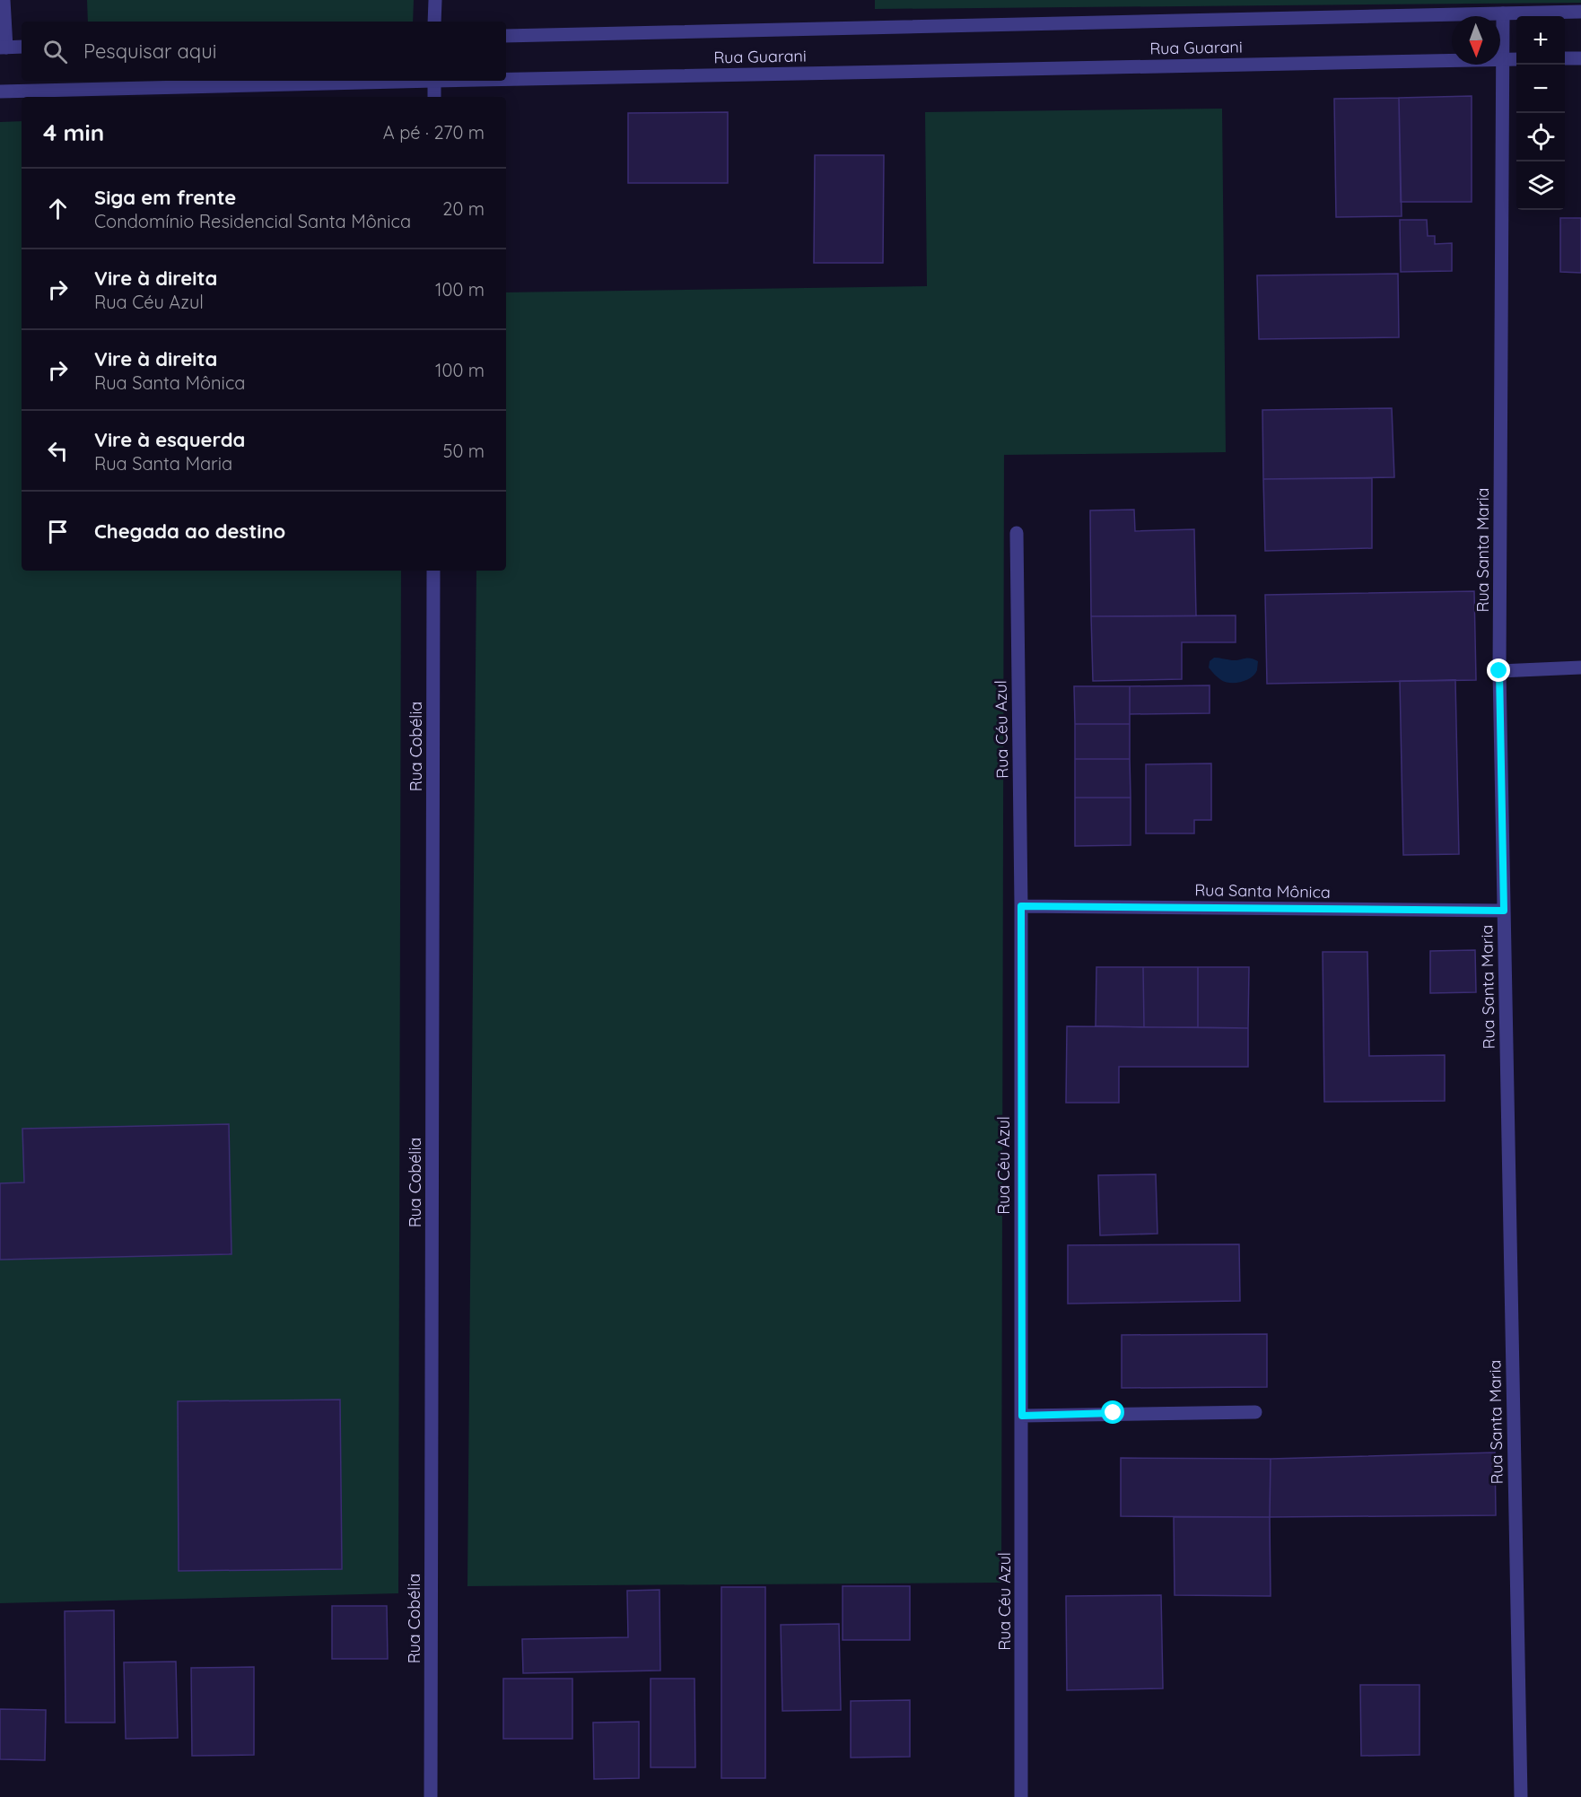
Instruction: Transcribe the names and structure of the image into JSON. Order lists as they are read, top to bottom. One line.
{"streets":{"street":["Rua Guarani","Rua Santa Maria","Rua Céu Azul","Rua Cobélia","Rua Santa Mônica"]},"crossings":[["Rua Guarani","Rua Santa Maria"],["Rua Santa Maria","Rua Santa Mônica"],["Rua Céu Azul","Rua Santa Mônica"]],"north":"bottom","page":{"map_buttons":["+","−"],"search":"Pesquisar aqui","heading":["4 min","A pé · 270 m"],"list":[["Siga em frente","Condomínio Residencial Santa Mônica","20 m"],["Vire à direita","Rua Céu Azul","100 m"],["Vire à direita","Rua Santa Mônica","100 m"],["Vire à esquerda","Rua Santa Maria","50 m"],"Chegada ao destino"]}}
